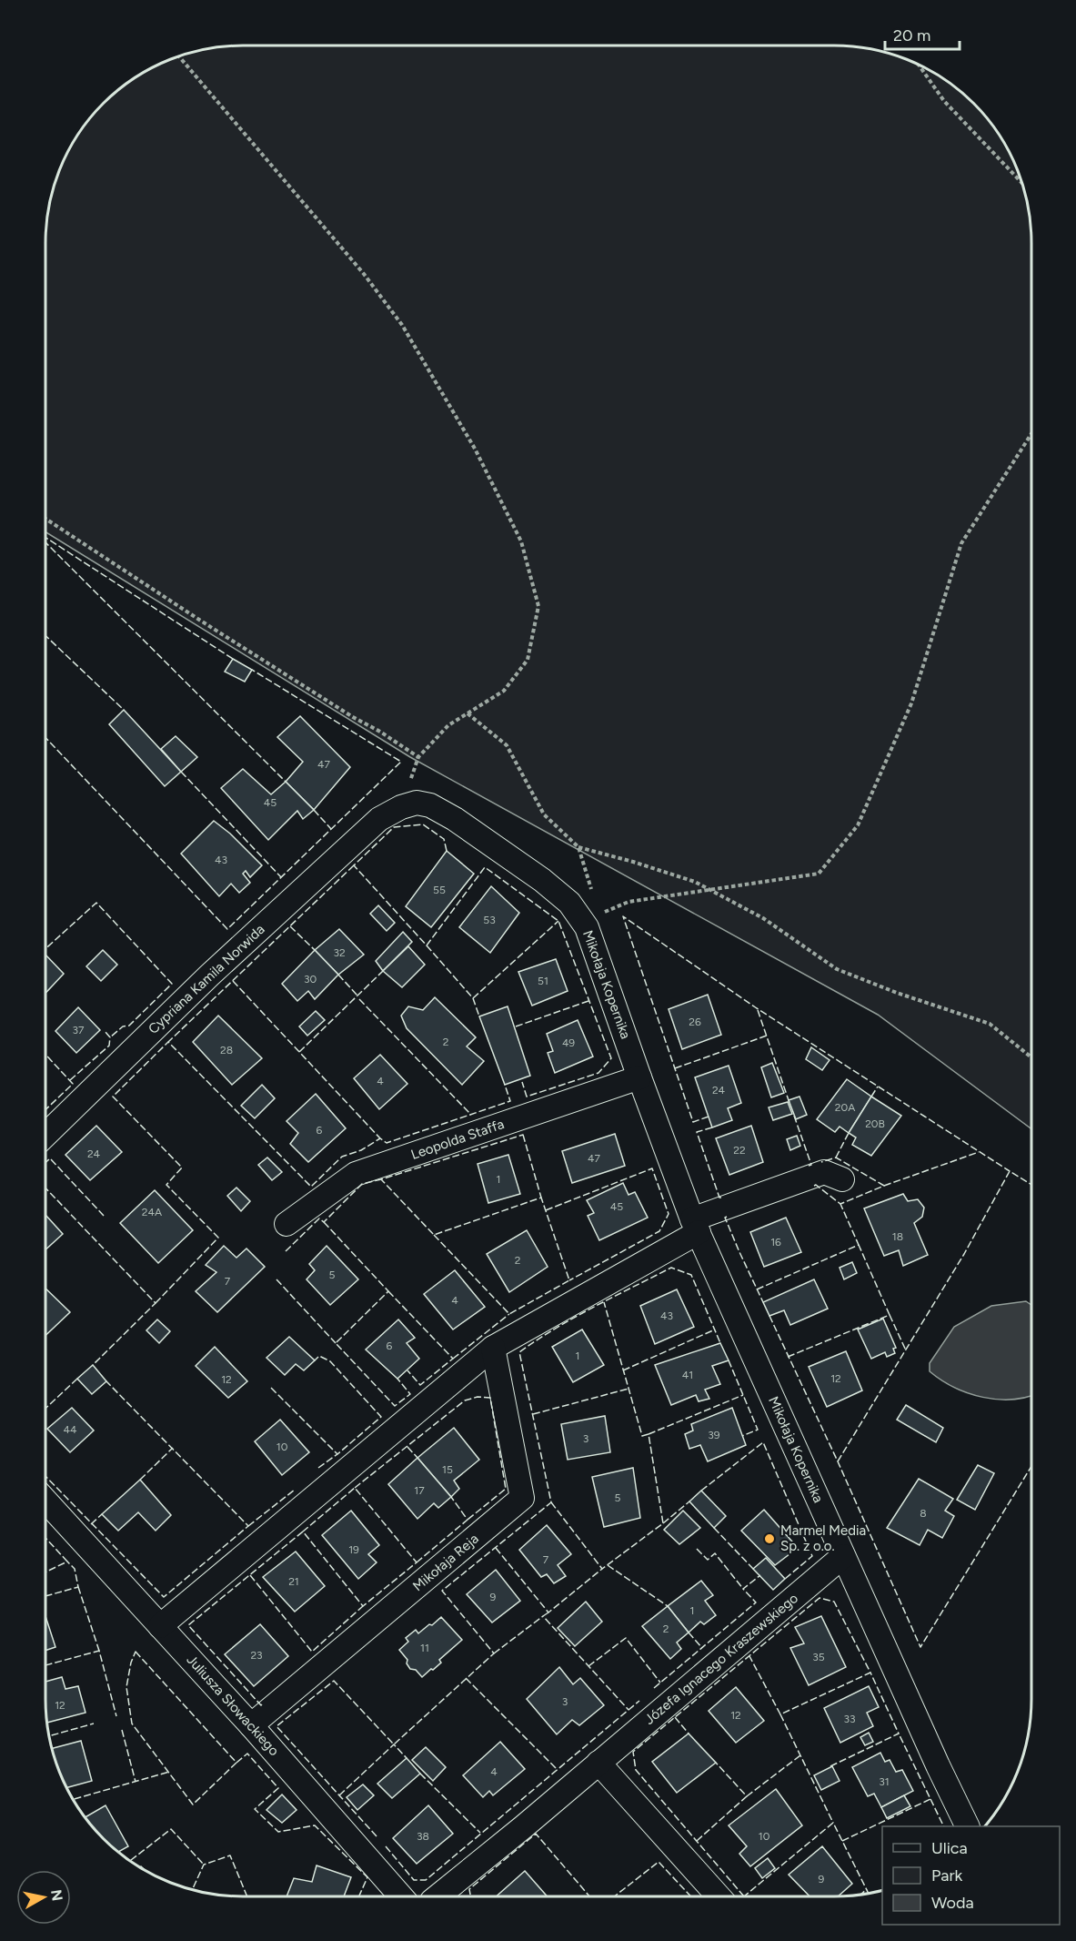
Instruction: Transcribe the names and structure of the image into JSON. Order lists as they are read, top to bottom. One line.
{"streets":{"street":["Cypriana Kamila Norwida","Mikołaja Kopernika","Leopolda Staffa","Mikołaja Reja","Józefa Ignacego Kraszewskiego","Juliusza Słowackiego"]},"crossings":[["Cypriana Kamila Norwida","Mikołaja Kopernika"],["Mikołaja Kopernika","Leopolda Staffa"],["Mikołaja Kopernika","Józefa Ignacego Kraszewskiego"],["Mikołaja Reja","Juliusza Słowackiego"]],"places":["Marmel Media Sp. z o.o."],"house_numbers":["47","45","43","55","53","32","30","51","26","37","2","49","28","4","24","20A","20B","6","22","24","47","1","45","24A","18","16","2","5","7","4","43","6","1","41","12","12","44","39","3","10","15","17","5","8","19","7","21","9","1","2","11","23","35","3","12","12","33","4","31","38","10","9"],"legend":["Ulica","Park","Woda"],"scale_bar":"20 m","north":"right"}
